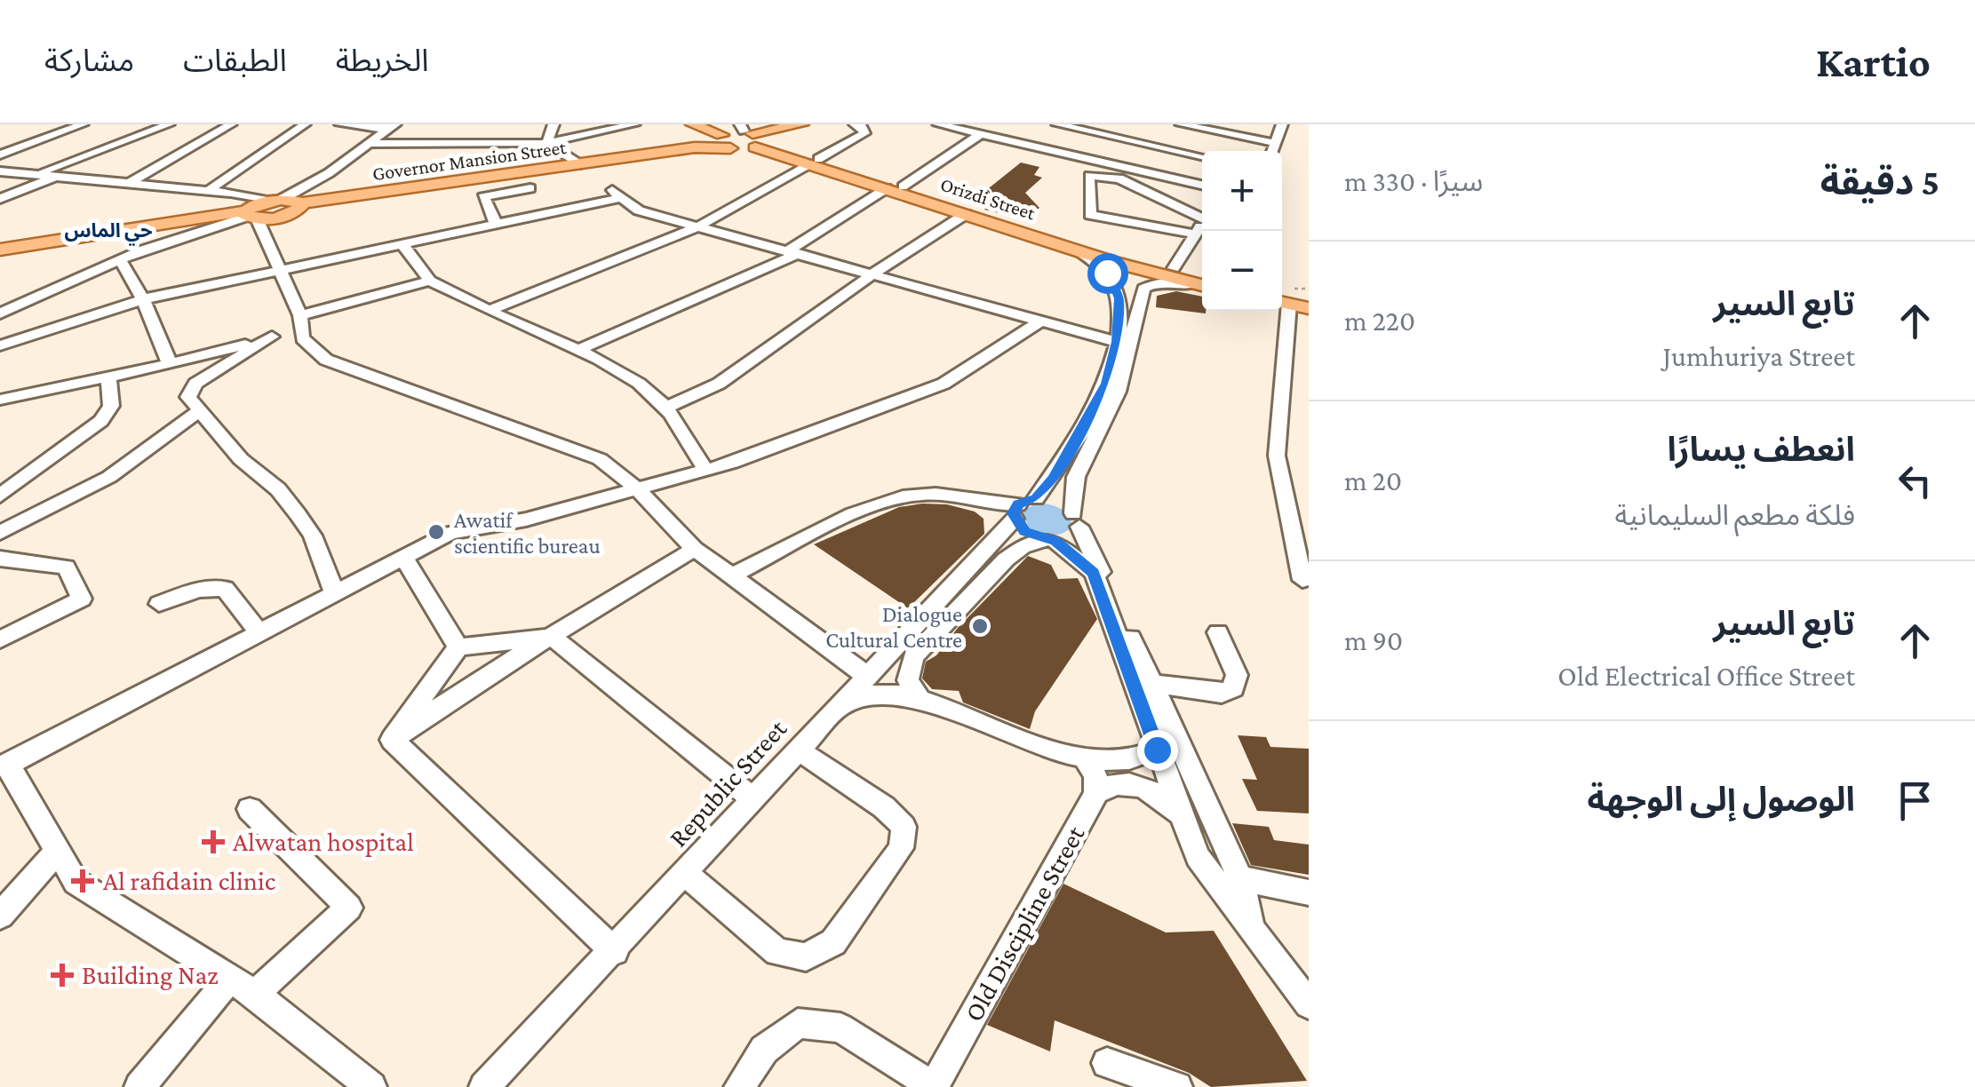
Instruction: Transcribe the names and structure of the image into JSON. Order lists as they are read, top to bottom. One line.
{"streets":{"main road":["Governor Mansion Street","Orizdi Street"],"street":["Republic Street","Old Discipline Street"]},"crossings":[["Governor Mansion Street","Orizdi Street"]],"districts":["حي الماس"],"places":{"other":["Awatif scientific bureau","Dialogue Cultural Centre"],"health":["Alwatan hospital","Al rafidain clinic","Building Naz"]},"page":{"header":"Kartio","nav":["الخريطة","الطبقات","مشاركة"],"heading":["5 دقيقة","سيرًا · 330 m"],"map_buttons":["+","−"],"list":[["تابع السير","Jumhuriya Street","220 m"],["انعطف يسارًا","فلكة مطعم السليمانية","20 m"],["تابع السير","Old Electrical Office Street","90 m"],"الوصول إلى الوجهة"]}}
